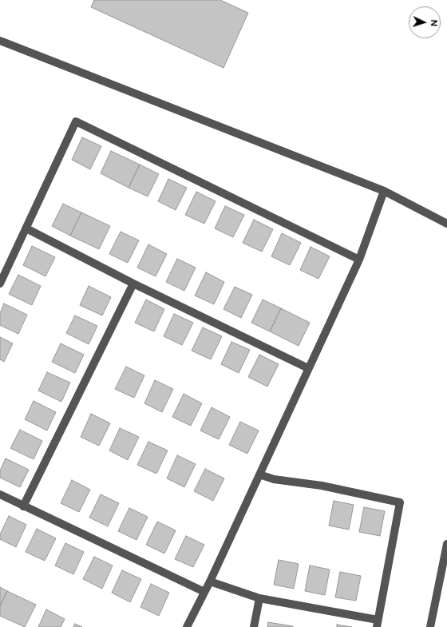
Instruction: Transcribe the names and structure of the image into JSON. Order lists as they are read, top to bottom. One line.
{"north":"right"}
